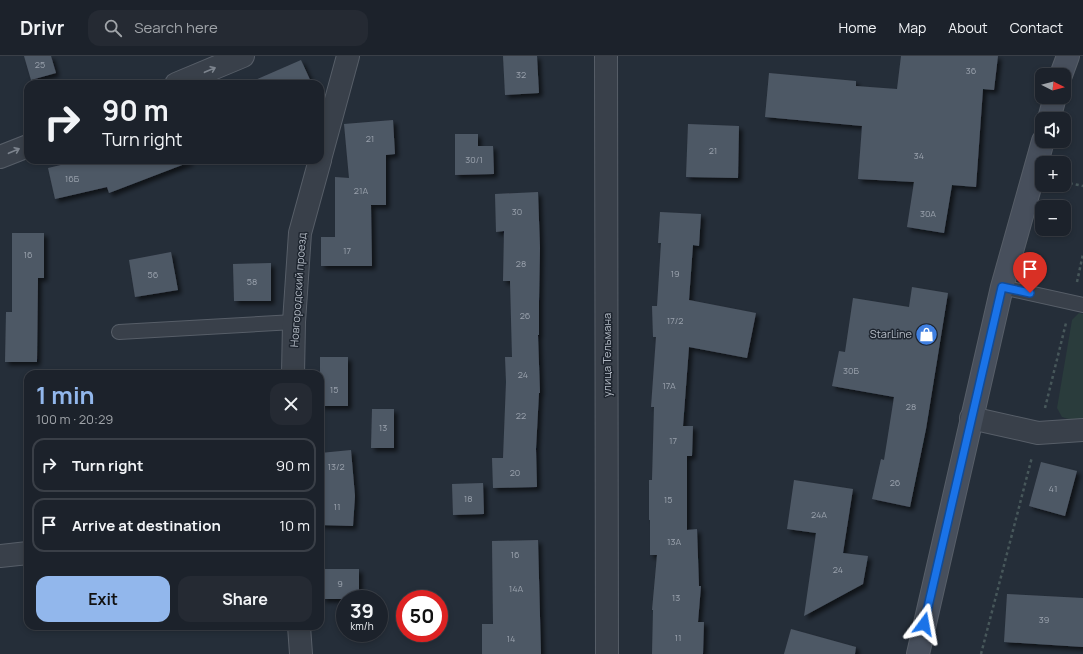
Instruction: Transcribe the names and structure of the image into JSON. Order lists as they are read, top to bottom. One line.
{"streets":{"street":["Новгородский проезд","улица Тельмана"]},"places":{"shop":["StarLine"]},"house_numbers":["25","36","32","21","21","34","30/1","16Б","21А","30","30А","17","16","28","19","56","58","26","17/2","30Б","24","17А","15","28","22","13","17","13/2","20","26","41","18","15","11","24А","13А","16","24","9","14А","13","39","11","14"],"north":"right","page":{"header":"Drivr","search":"Search here","nav":["Home","Map","About","Contact"],"map_buttons":["+","−"],"turn":["90 m","Turn right"],"heading":["1 min","100 m · 20:29"],"list":[{"name":"Turn right","value":"90 m"},{"name":"Arrive at destination","value":"10 m"}],"buttons":["Exit","Share"],"speed":"39 km/h","limit":"50"}}
